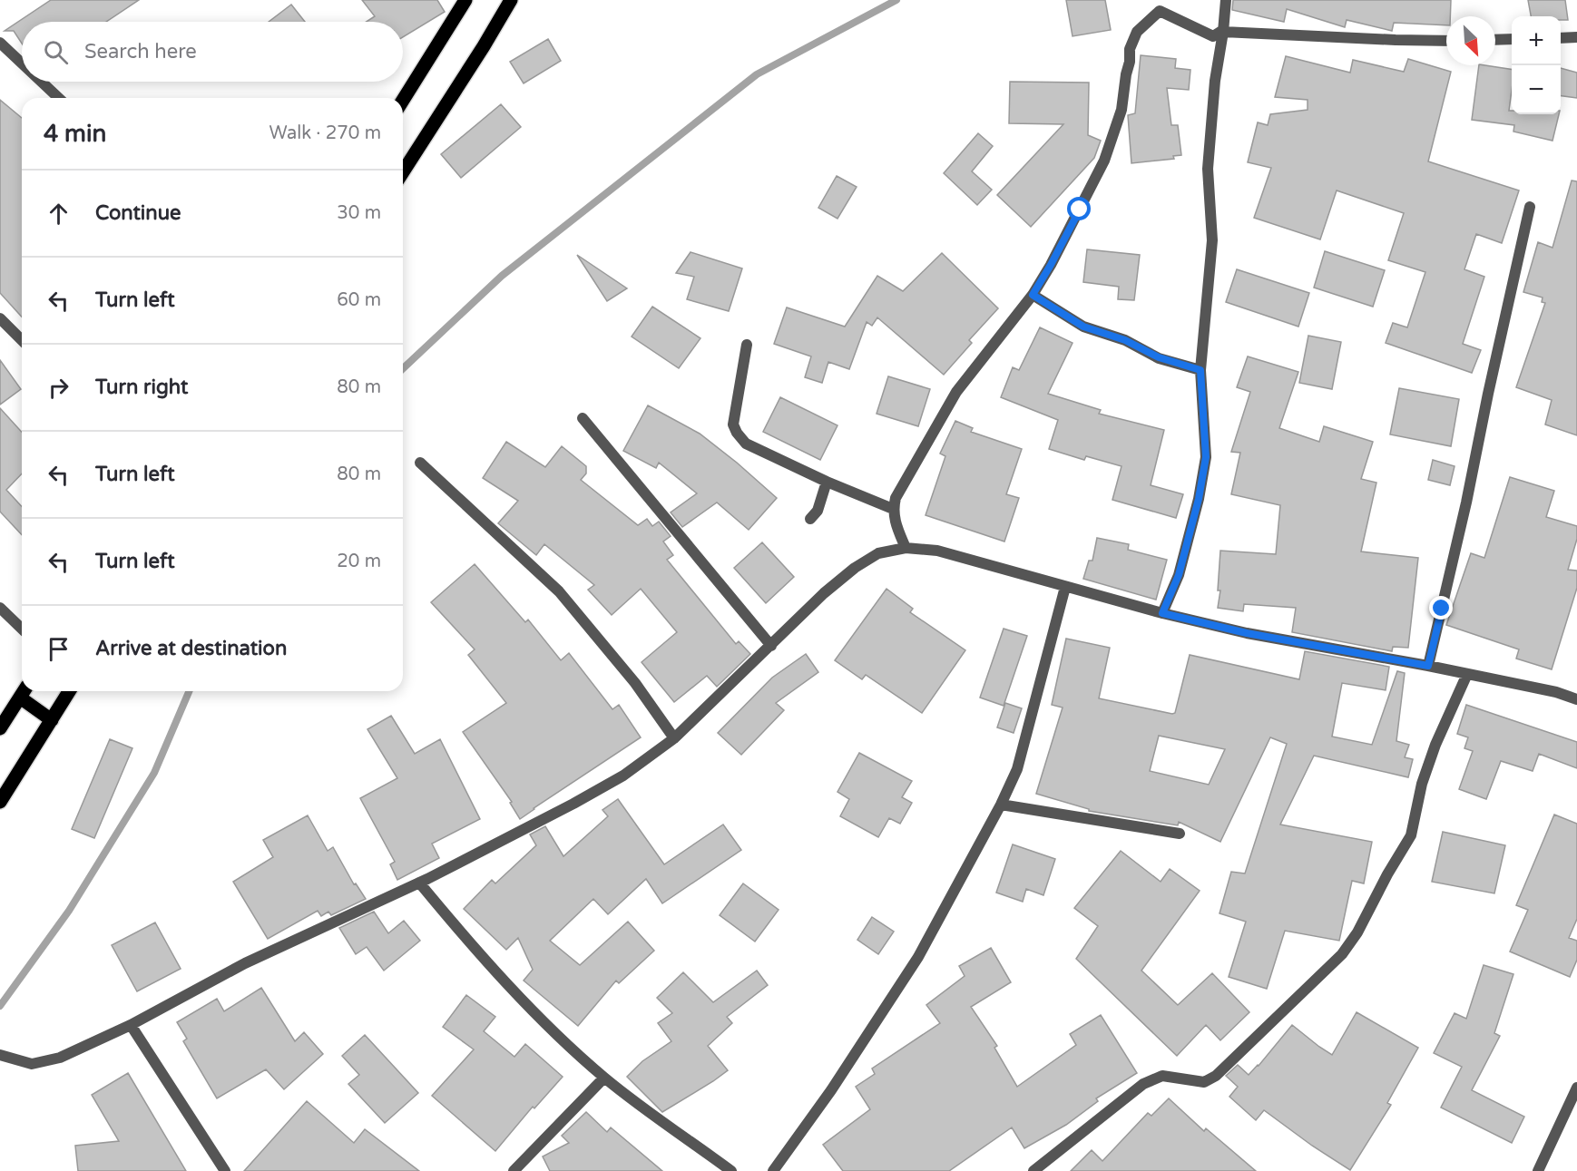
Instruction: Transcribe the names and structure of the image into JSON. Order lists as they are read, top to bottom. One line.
{"north":"bottom right","page":{"map_buttons":["+","−"],"search":"Search here","heading":["4 min","Walk · 270 m"],"list":[["Continue","30 m"],["Turn left","60 m"],["Turn right","80 m"],["Turn left","80 m"],["Turn left","20 m"],"Arrive at destination"]}}
